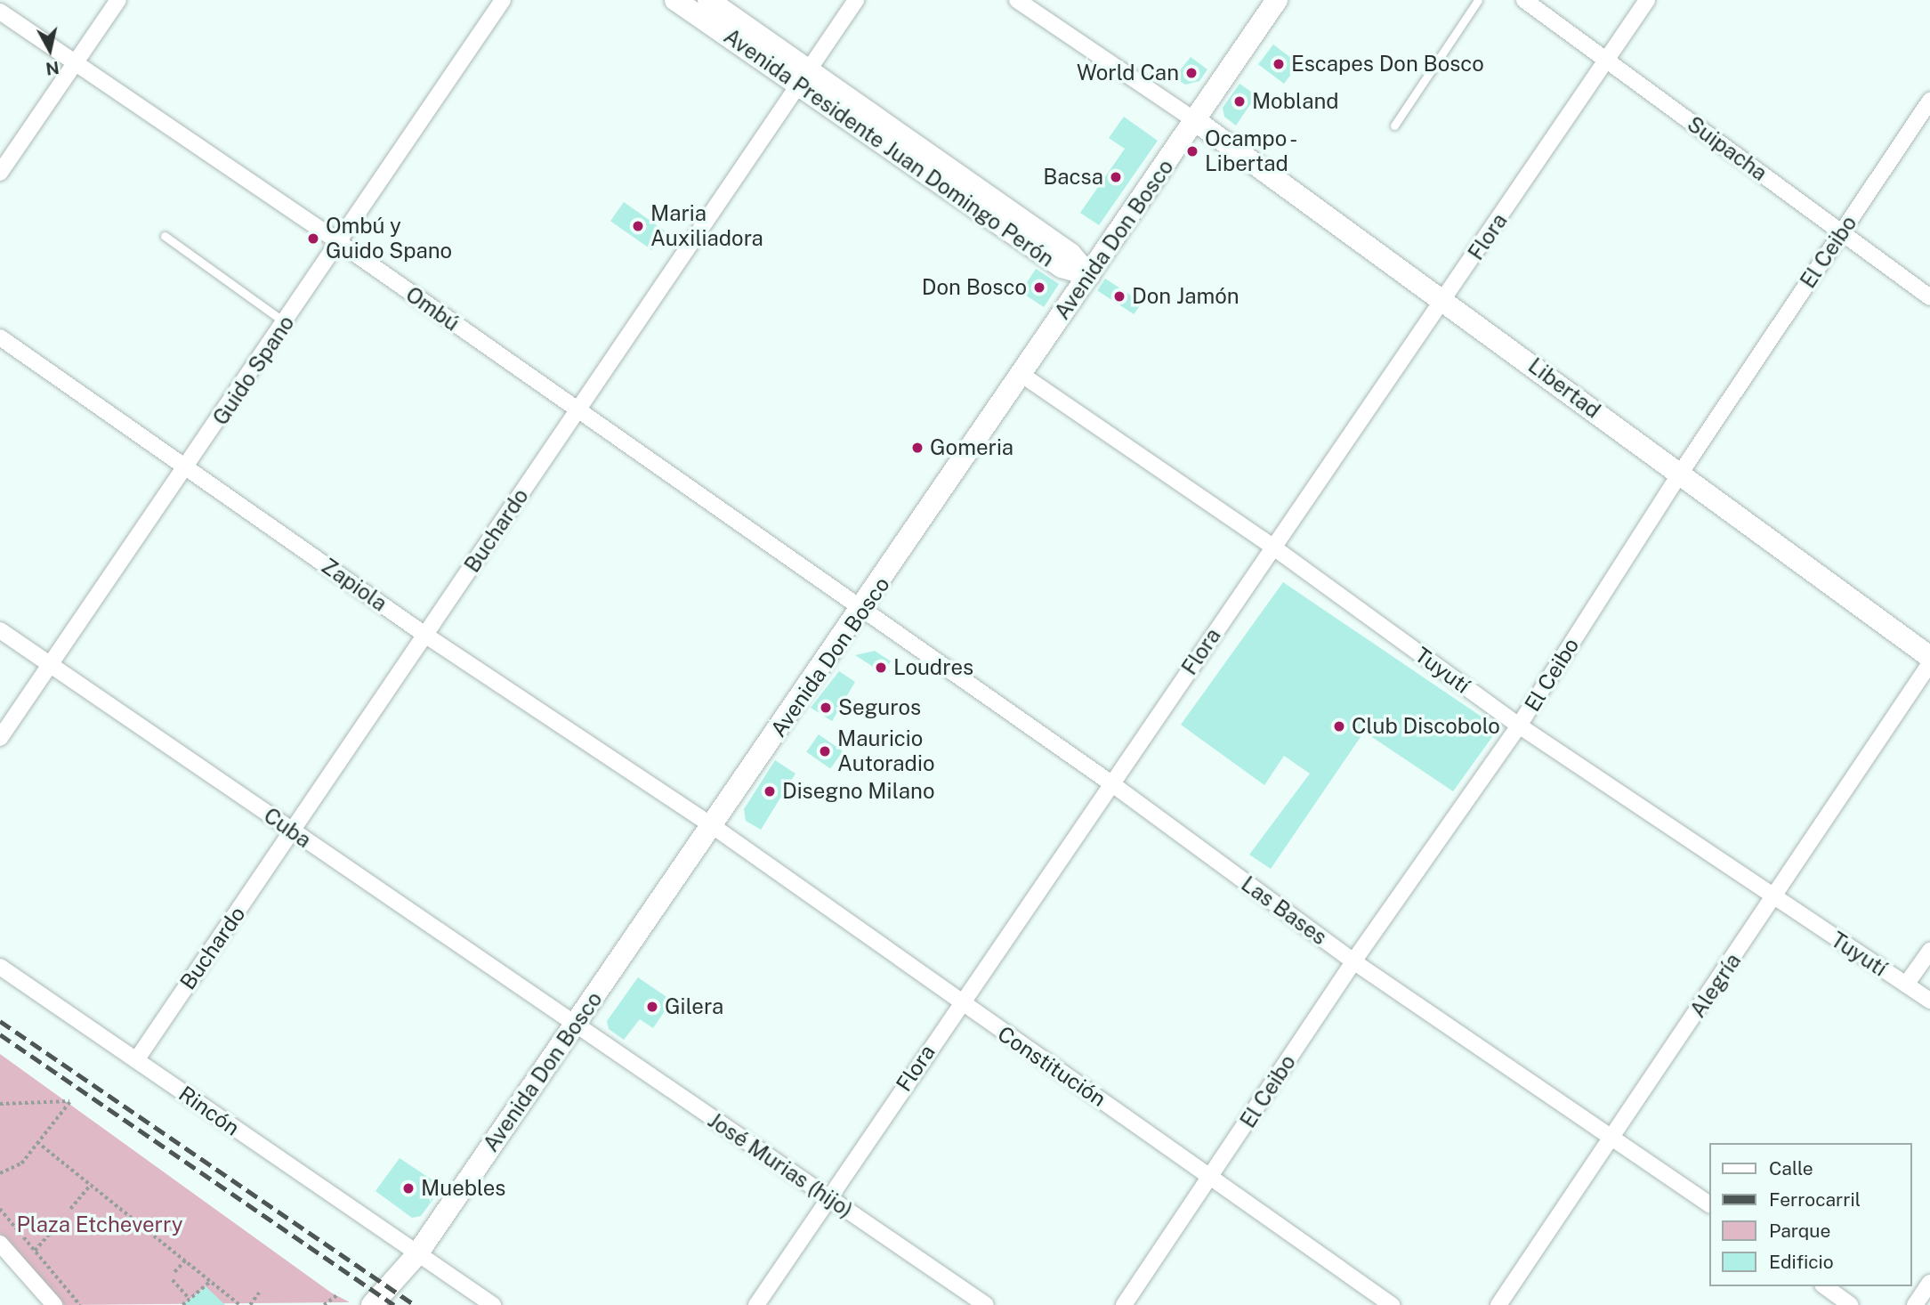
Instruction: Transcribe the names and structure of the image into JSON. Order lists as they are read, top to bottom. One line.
{"streets":{"main road":["Avenida Presidente Juan Domingo Perón","Avenida Don Bosco","Libertad"],"street":["Suipacha","Flora","El Ceibo","Ombú","Guido Spano","Buchardo","Zapiola","Tuyutí","Cuba","Las Bases","Alegría","Constitución","Rincón","José Murias (hijo)"]},"crossings":[["Avenida Presidente Juan Domingo Perón","Avenida Don Bosco"],["Avenida Presidente Juan Domingo Perón","Buchardo"],["Suipacha","Flora"],["Suipacha","El Ceibo"],["Flora","Libertad"],["Flora","Tuyutí"],["Flora","Las Bases"],["Flora","Constitución"],["Flora","José Murias (hijo)"],["Avenida Don Bosco","Ombú"],["Avenida Don Bosco","Libertad"],["Avenida Don Bosco","Zapiola"],["Avenida Don Bosco","Tuyutí"],["Avenida Don Bosco","Cuba"],["Avenida Don Bosco","Las Bases"],["Avenida Don Bosco","Constitución"],["Avenida Don Bosco","Rincón"],["Avenida Don Bosco","José Murias (hijo)"],["El Ceibo","Libertad"],["El Ceibo","Tuyutí"],["El Ceibo","Las Bases"],["El Ceibo","Constitución"],["Ombú","Guido Spano"],["Ombú","Buchardo"],["Ombú","Las Bases"],["Guido Spano","Zapiola"],["Guido Spano","Cuba"],["Buchardo","Zapiola"],["Buchardo","Cuba"],["Buchardo","Rincón"],["Zapiola","Constitución"],["Tuyutí","Alegría"],["Cuba","José Murias (hijo)"],["Las Bases","Alegría"]],"parks":["Plaza Etcheverry"],"places":["Escapes Don Bosco","World Can","Mobland","Ocampo - Libertad","Bacsa","Maria Auxiliadora","Ombú y Guido Spano","Don Bosco","Don Jamón","Gomeria","Loudres","Seguros","Club Discobolo","Mauricio Autoradio","Disegno Milano","Gilera","Muebles"],"legend":["Calle","Ferrocarril","Parque","Edificio"],"north":"bottom"}
